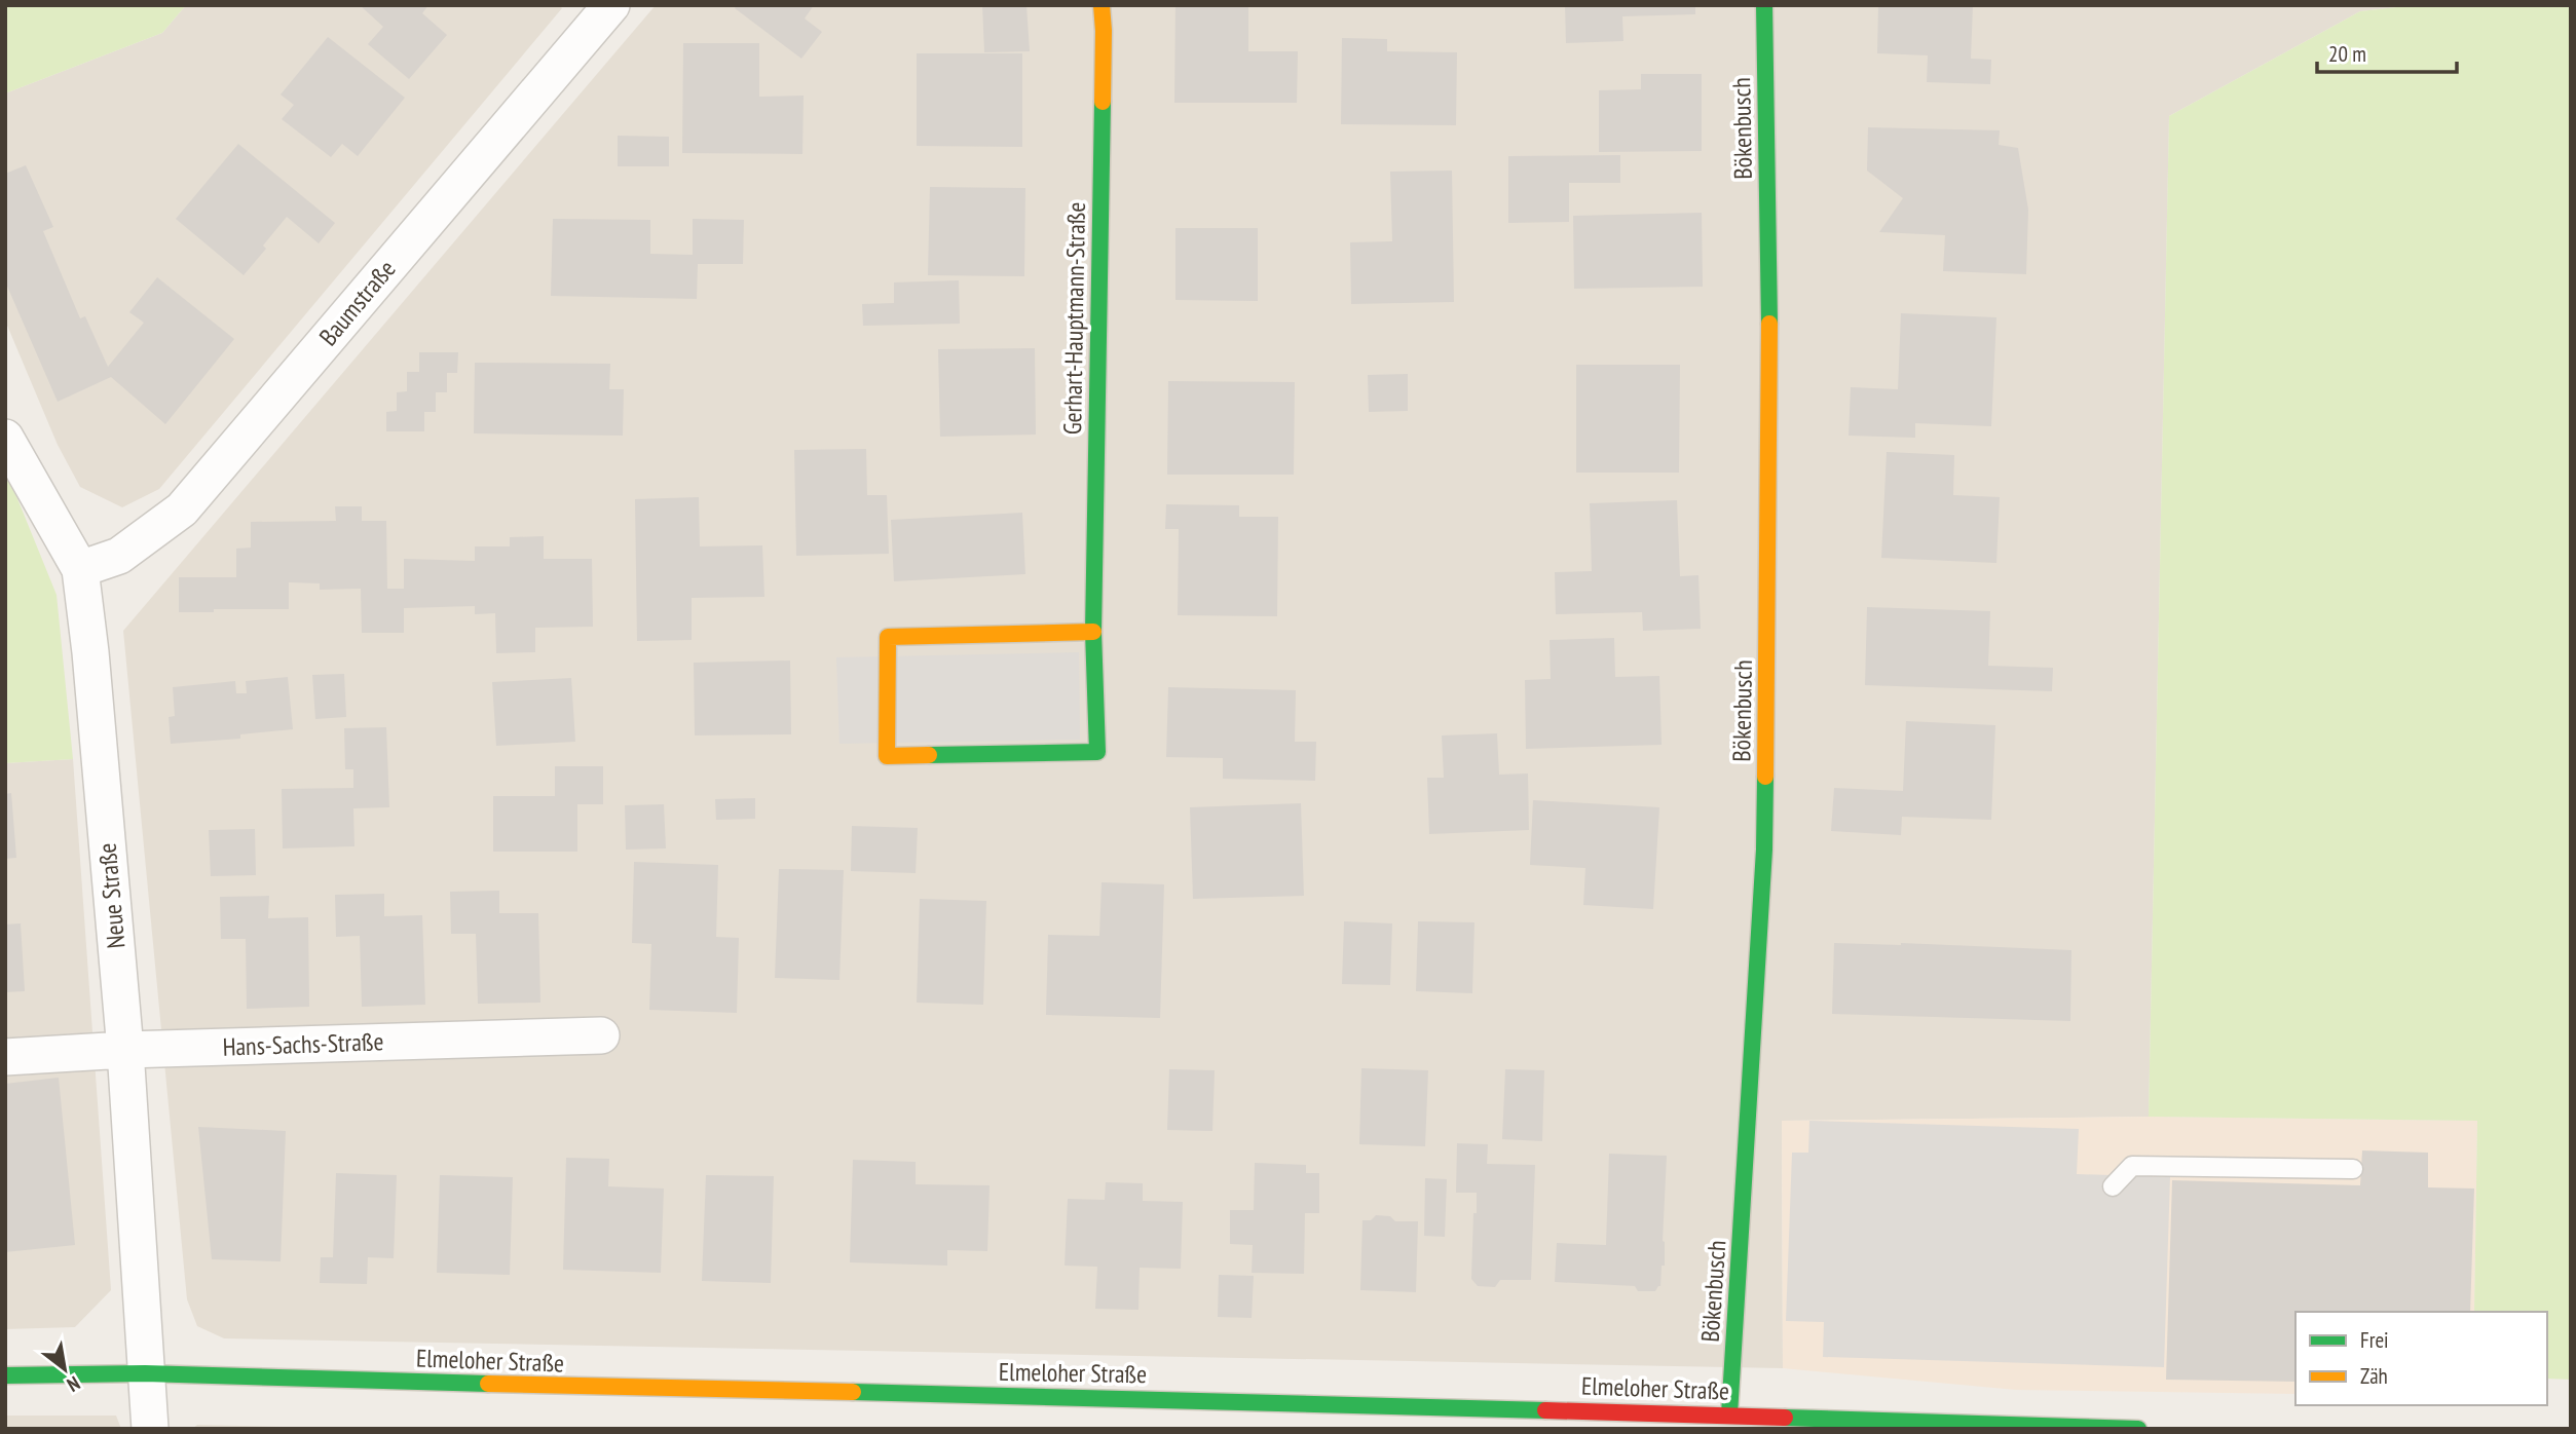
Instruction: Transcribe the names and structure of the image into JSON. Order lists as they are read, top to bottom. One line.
{"streets":{"street":["Bökenbusch","Baumstraße","Gerhart-Hauptmann-Straße","Neue Straße","Hans-Sachs-Straße","Elmeloher Straße"]},"crossings":[["Bökenbusch","Elmeloher Straße"],["Baumstraße","Neue Straße"],["Neue Straße","Hans-Sachs-Straße"],["Neue Straße","Elmeloher Straße"]],"legend":["Frei","Zäh"],"scale_bar":"20 m","north":"bottom right"}
